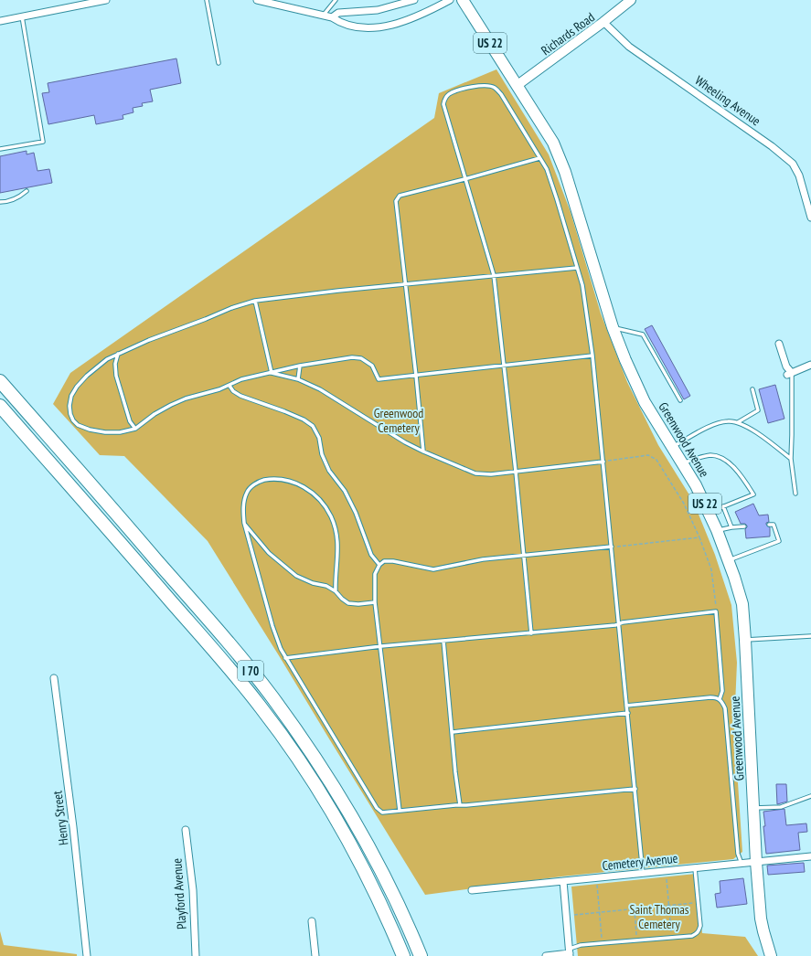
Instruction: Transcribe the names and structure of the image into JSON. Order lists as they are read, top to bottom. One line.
{"streets":{"highway":["I 70"],"main road":["US 22","Greenwood Avenue"],"street":["Richards Road","Wheeling Avenue","Henry Street","Cemetery Avenue","Playford Avenue"]},"crossings":[["Richards Road","US 22"],["Richards Road","Wheeling Avenue"],["Richards Road","Greenwood Avenue"],["US 22","Greenwood Avenue"],["Greenwood Avenue","Cemetery Avenue"]],"parks":["Greenwood Cemetery","Saint Thomas Cemetery"]}
